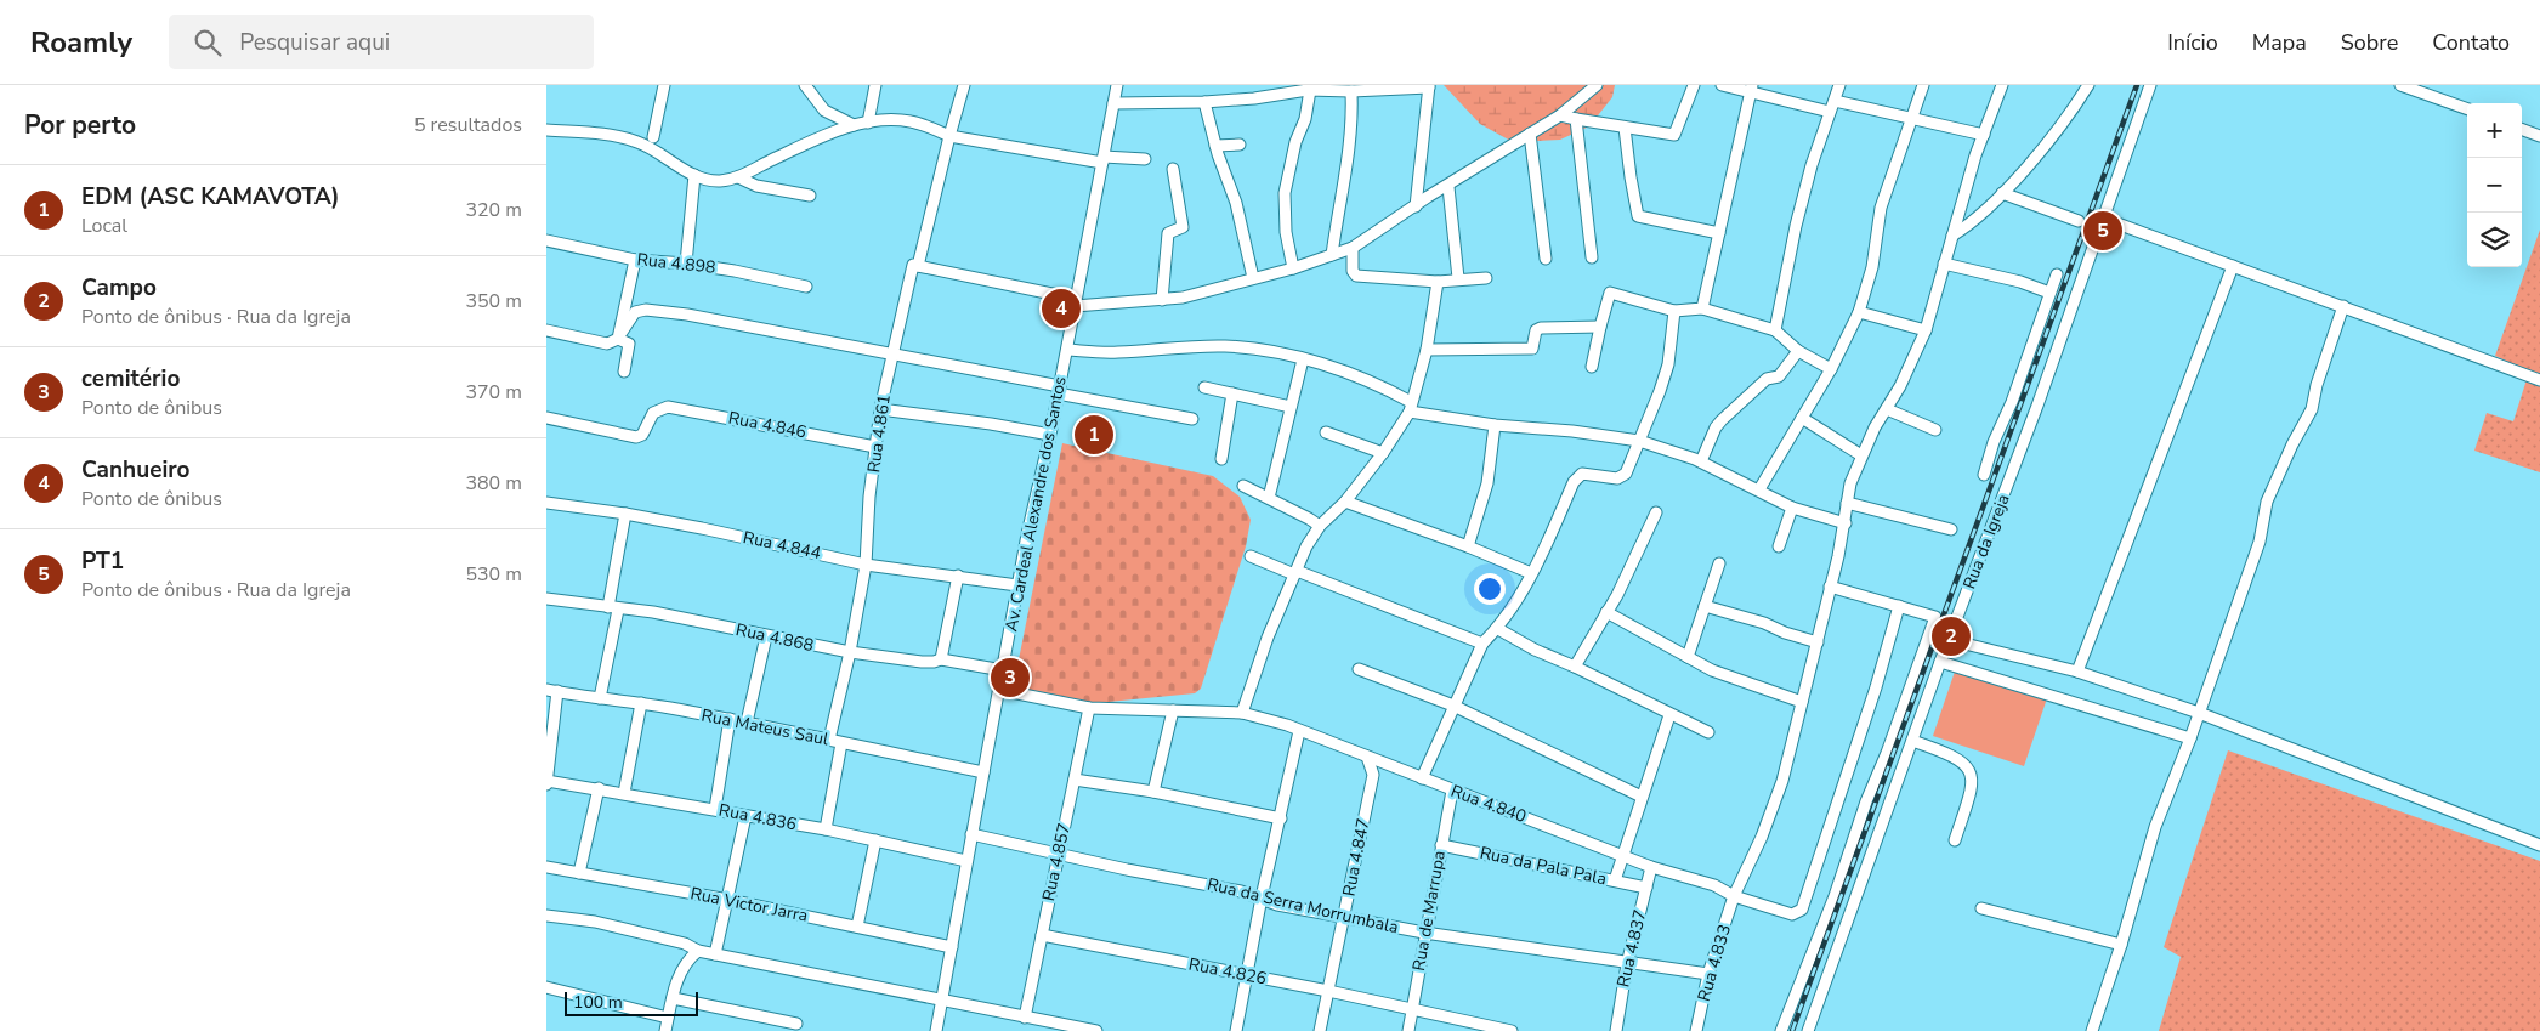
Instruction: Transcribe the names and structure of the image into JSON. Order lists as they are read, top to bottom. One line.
{"streets":{"street":["Rua 4.898","Rua 4.846","Rua 4.861","Av. Cardeal Alexandre dos Santos","Rua da Igreja","Rua 4.844","Rua 4.868","Rua Mateus Saul","Rua 4.840","Rua 4.836","Rua 4.847","Rua 4.857","Rua da Pala Pala","Rua Victor Jarra","Rua da Serra Morrumbala","Rua de Marrupa","Rua 4.837","Rua 4.833","Rua 4.826"]},"crossings":[["Rua 4.846","Rua 4.861"],["Rua 4.861","Rua 4.844"],["Rua 4.861","Rua 4.868"],["Rua 4.861","Rua Mateus Saul"],["Av. Cardeal Alexandre dos Santos","Rua 4.844"],["Av. Cardeal Alexandre dos Santos","Rua 4.868"],["Av. Cardeal Alexandre dos Santos","Rua Mateus Saul"],["Av. Cardeal Alexandre dos Santos","Rua 4.840"],["Av. Cardeal Alexandre dos Santos","Rua 4.836"],["Av. Cardeal Alexandre dos Santos","Rua Victor Jarra"],["Av. Cardeal Alexandre dos Santos","Rua da Serra Morrumbala"],["Rua 4.840","Rua 4.847"],["Rua 4.840","Rua 4.857"],["Rua 4.840","Rua de Marrupa"],["Rua 4.840","Rua 4.837"],["Rua 4.840","Rua 4.833"],["Rua 4.847","Rua da Serra Morrumbala"],["Rua 4.847","Rua 4.826"],["Rua 4.857","Rua da Serra Morrumbala"],["Rua 4.857","Rua 4.826"],["Rua da Pala Pala","Rua de Marrupa"],["Rua da Pala Pala","Rua 4.837"],["Rua da Serra Morrumbala","Rua de Marrupa"],["Rua da Serra Morrumbala","Rua 4.837"],["Rua da Serra Morrumbala","Rua 4.833"],["Rua de Marrupa","Rua 4.826"]],"scale_bar":"100 m","page":{"header":"Roamly","search":"Pesquisar aqui","nav":["Início","Mapa","Sobre","Contato"],"heading":["Por perto","5 resultados"],"map_buttons":["+","−"],"list":[{"mark":"1","name":"EDM (ASC KAMAVOTA)","note":"Local","value":"320 m"},{"mark":"2","name":"Campo","note":"Ponto de ônibus · Rua da Igreja","value":"350 m"},{"mark":"3","name":"cemitério","note":"Ponto de ônibus","value":"370 m"},{"mark":"4","name":"Canhueiro","note":"Ponto de ônibus","value":"380 m"},{"mark":"5","name":"PT1","note":"Ponto de ônibus · Rua da Igreja","value":"530 m"}],"pins":["5","4","1","2","3"],"scale":"100 m"}}
